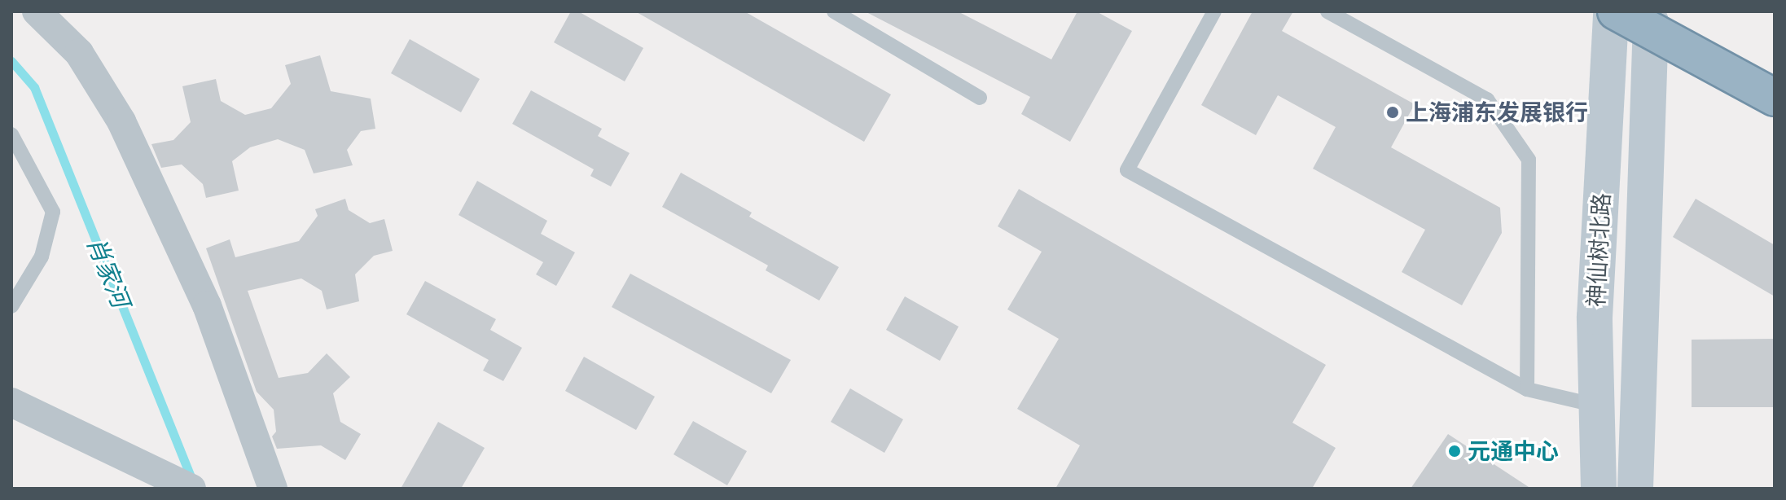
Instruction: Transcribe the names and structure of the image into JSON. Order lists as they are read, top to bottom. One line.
{"streets":{"main road":["神仙树北路"]},"water":["肖家河"],"places":["上海浦东发展银行","元通中心"]}
